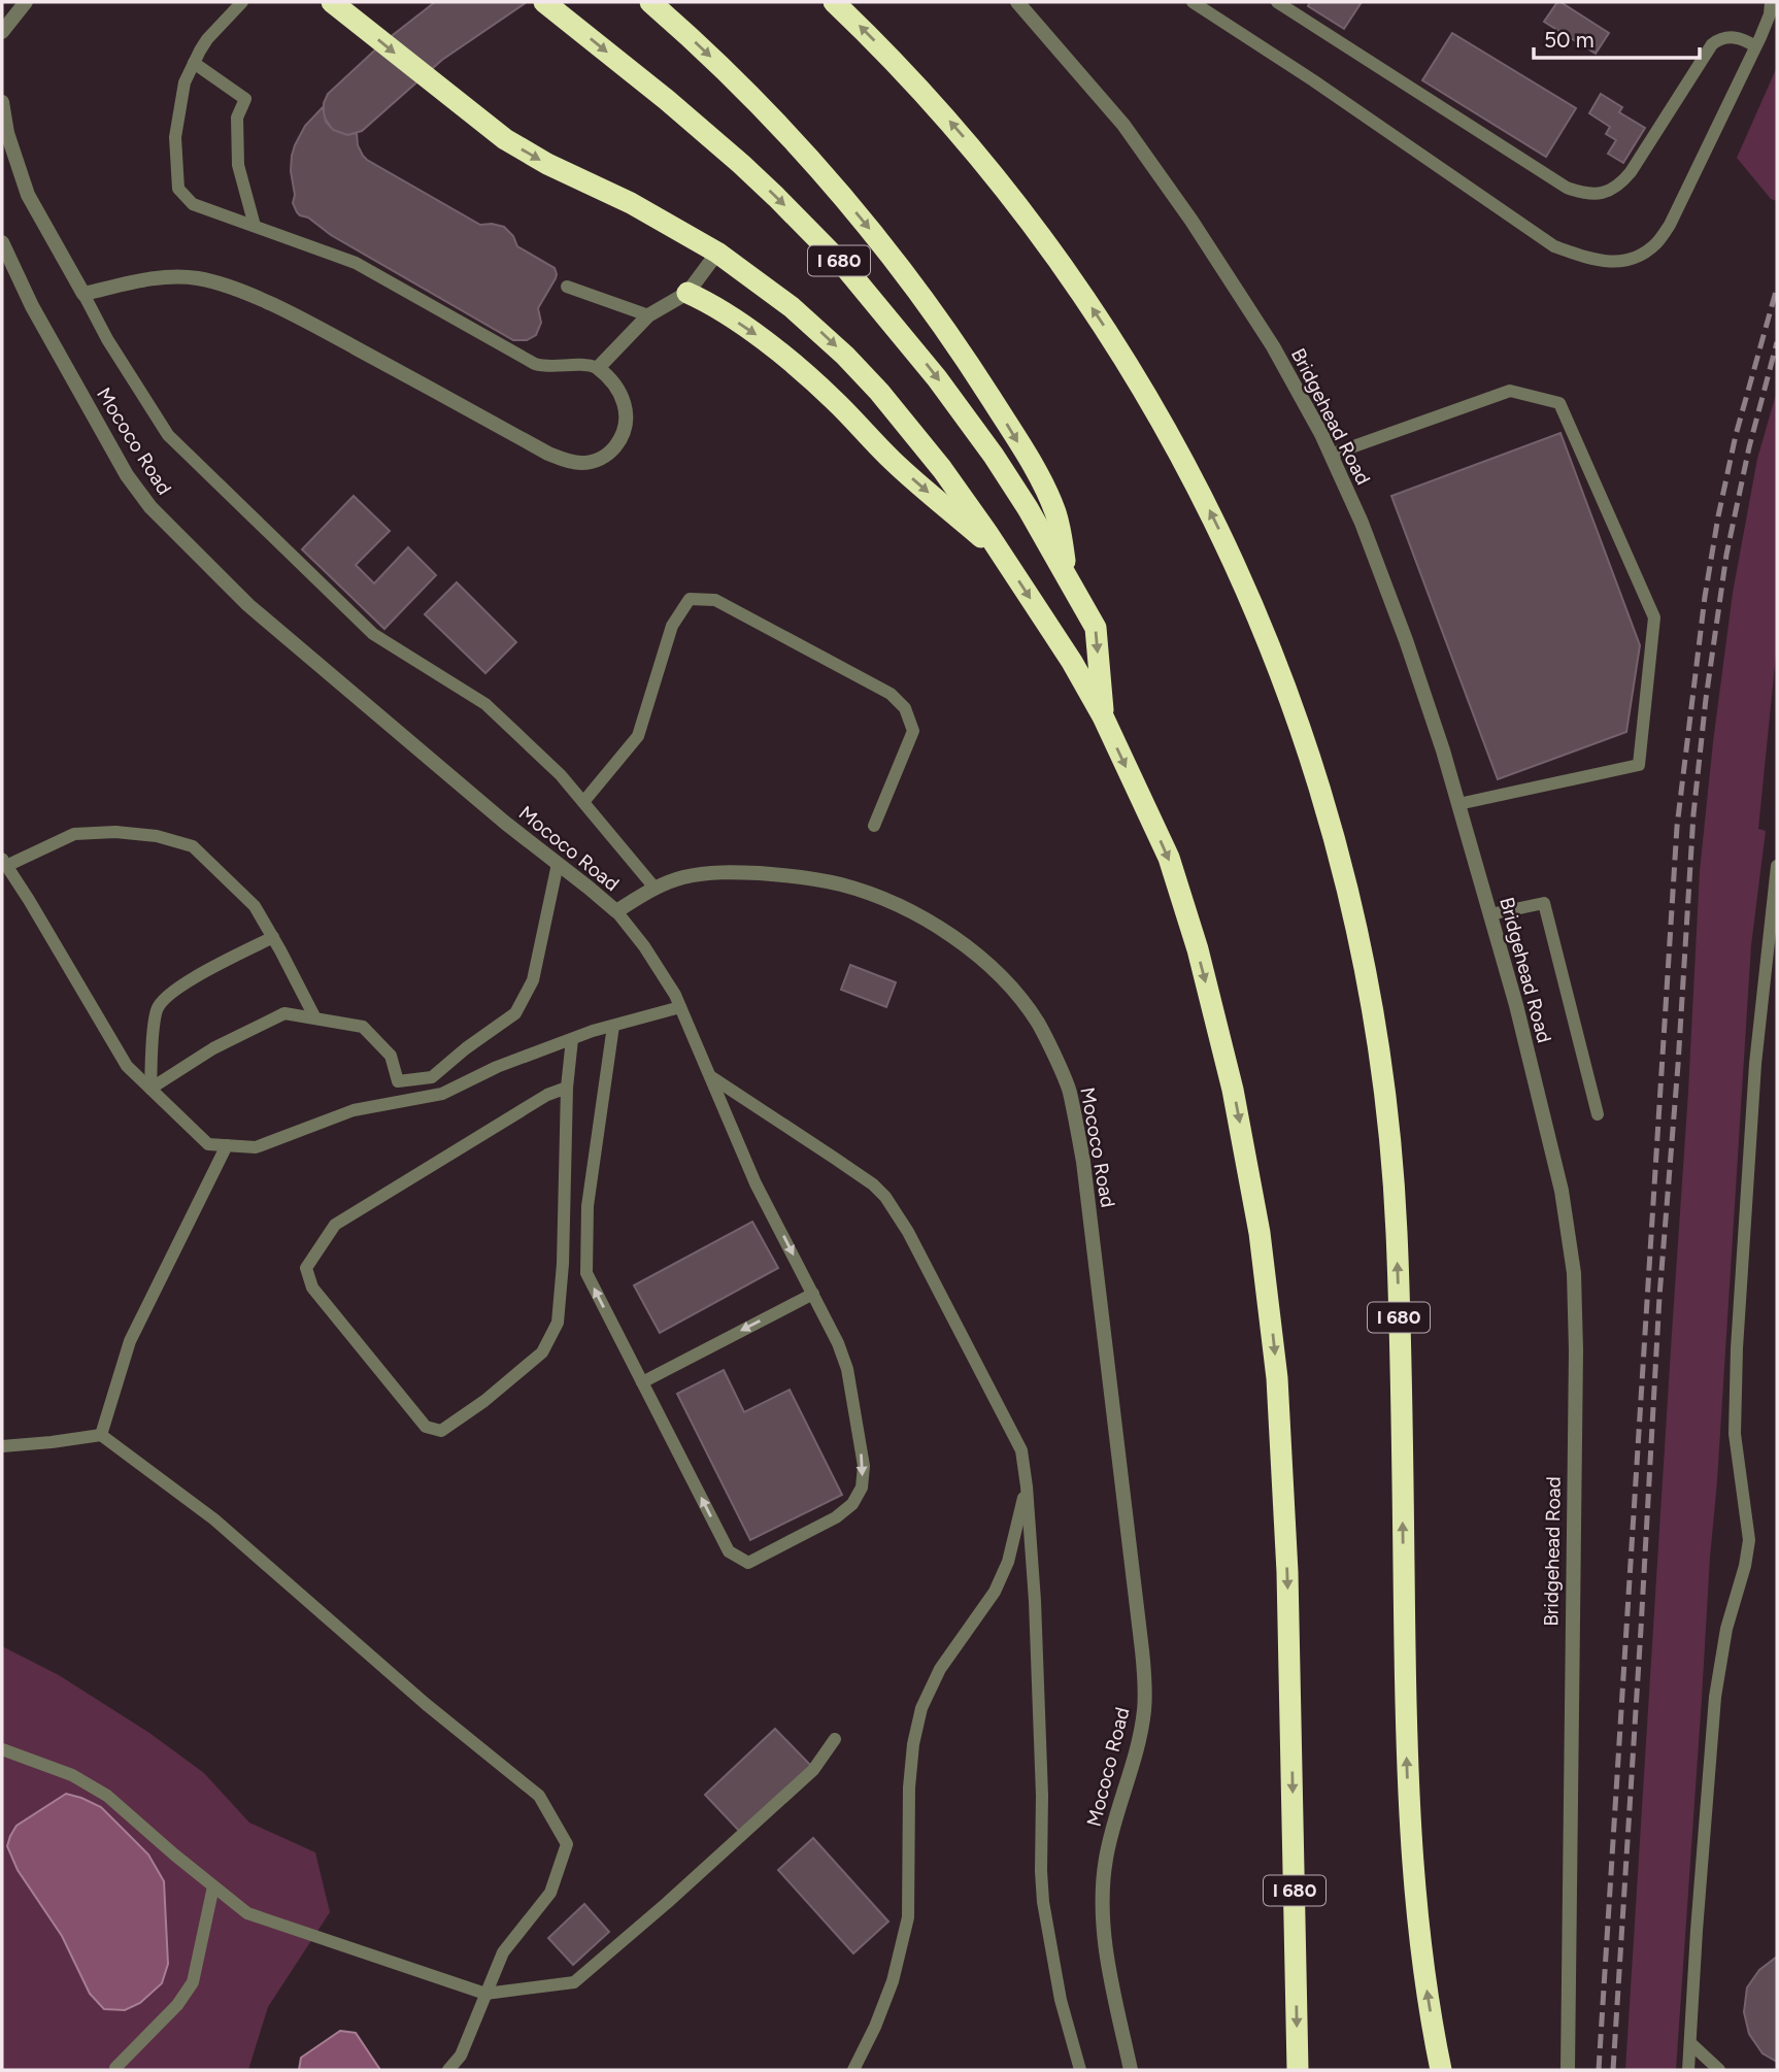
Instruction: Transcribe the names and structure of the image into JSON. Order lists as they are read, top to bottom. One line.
{"streets":{"highway":["I 680"],"street":["Bridgehead Road","Mococo Road"]},"scale_bar":"50 m"}
